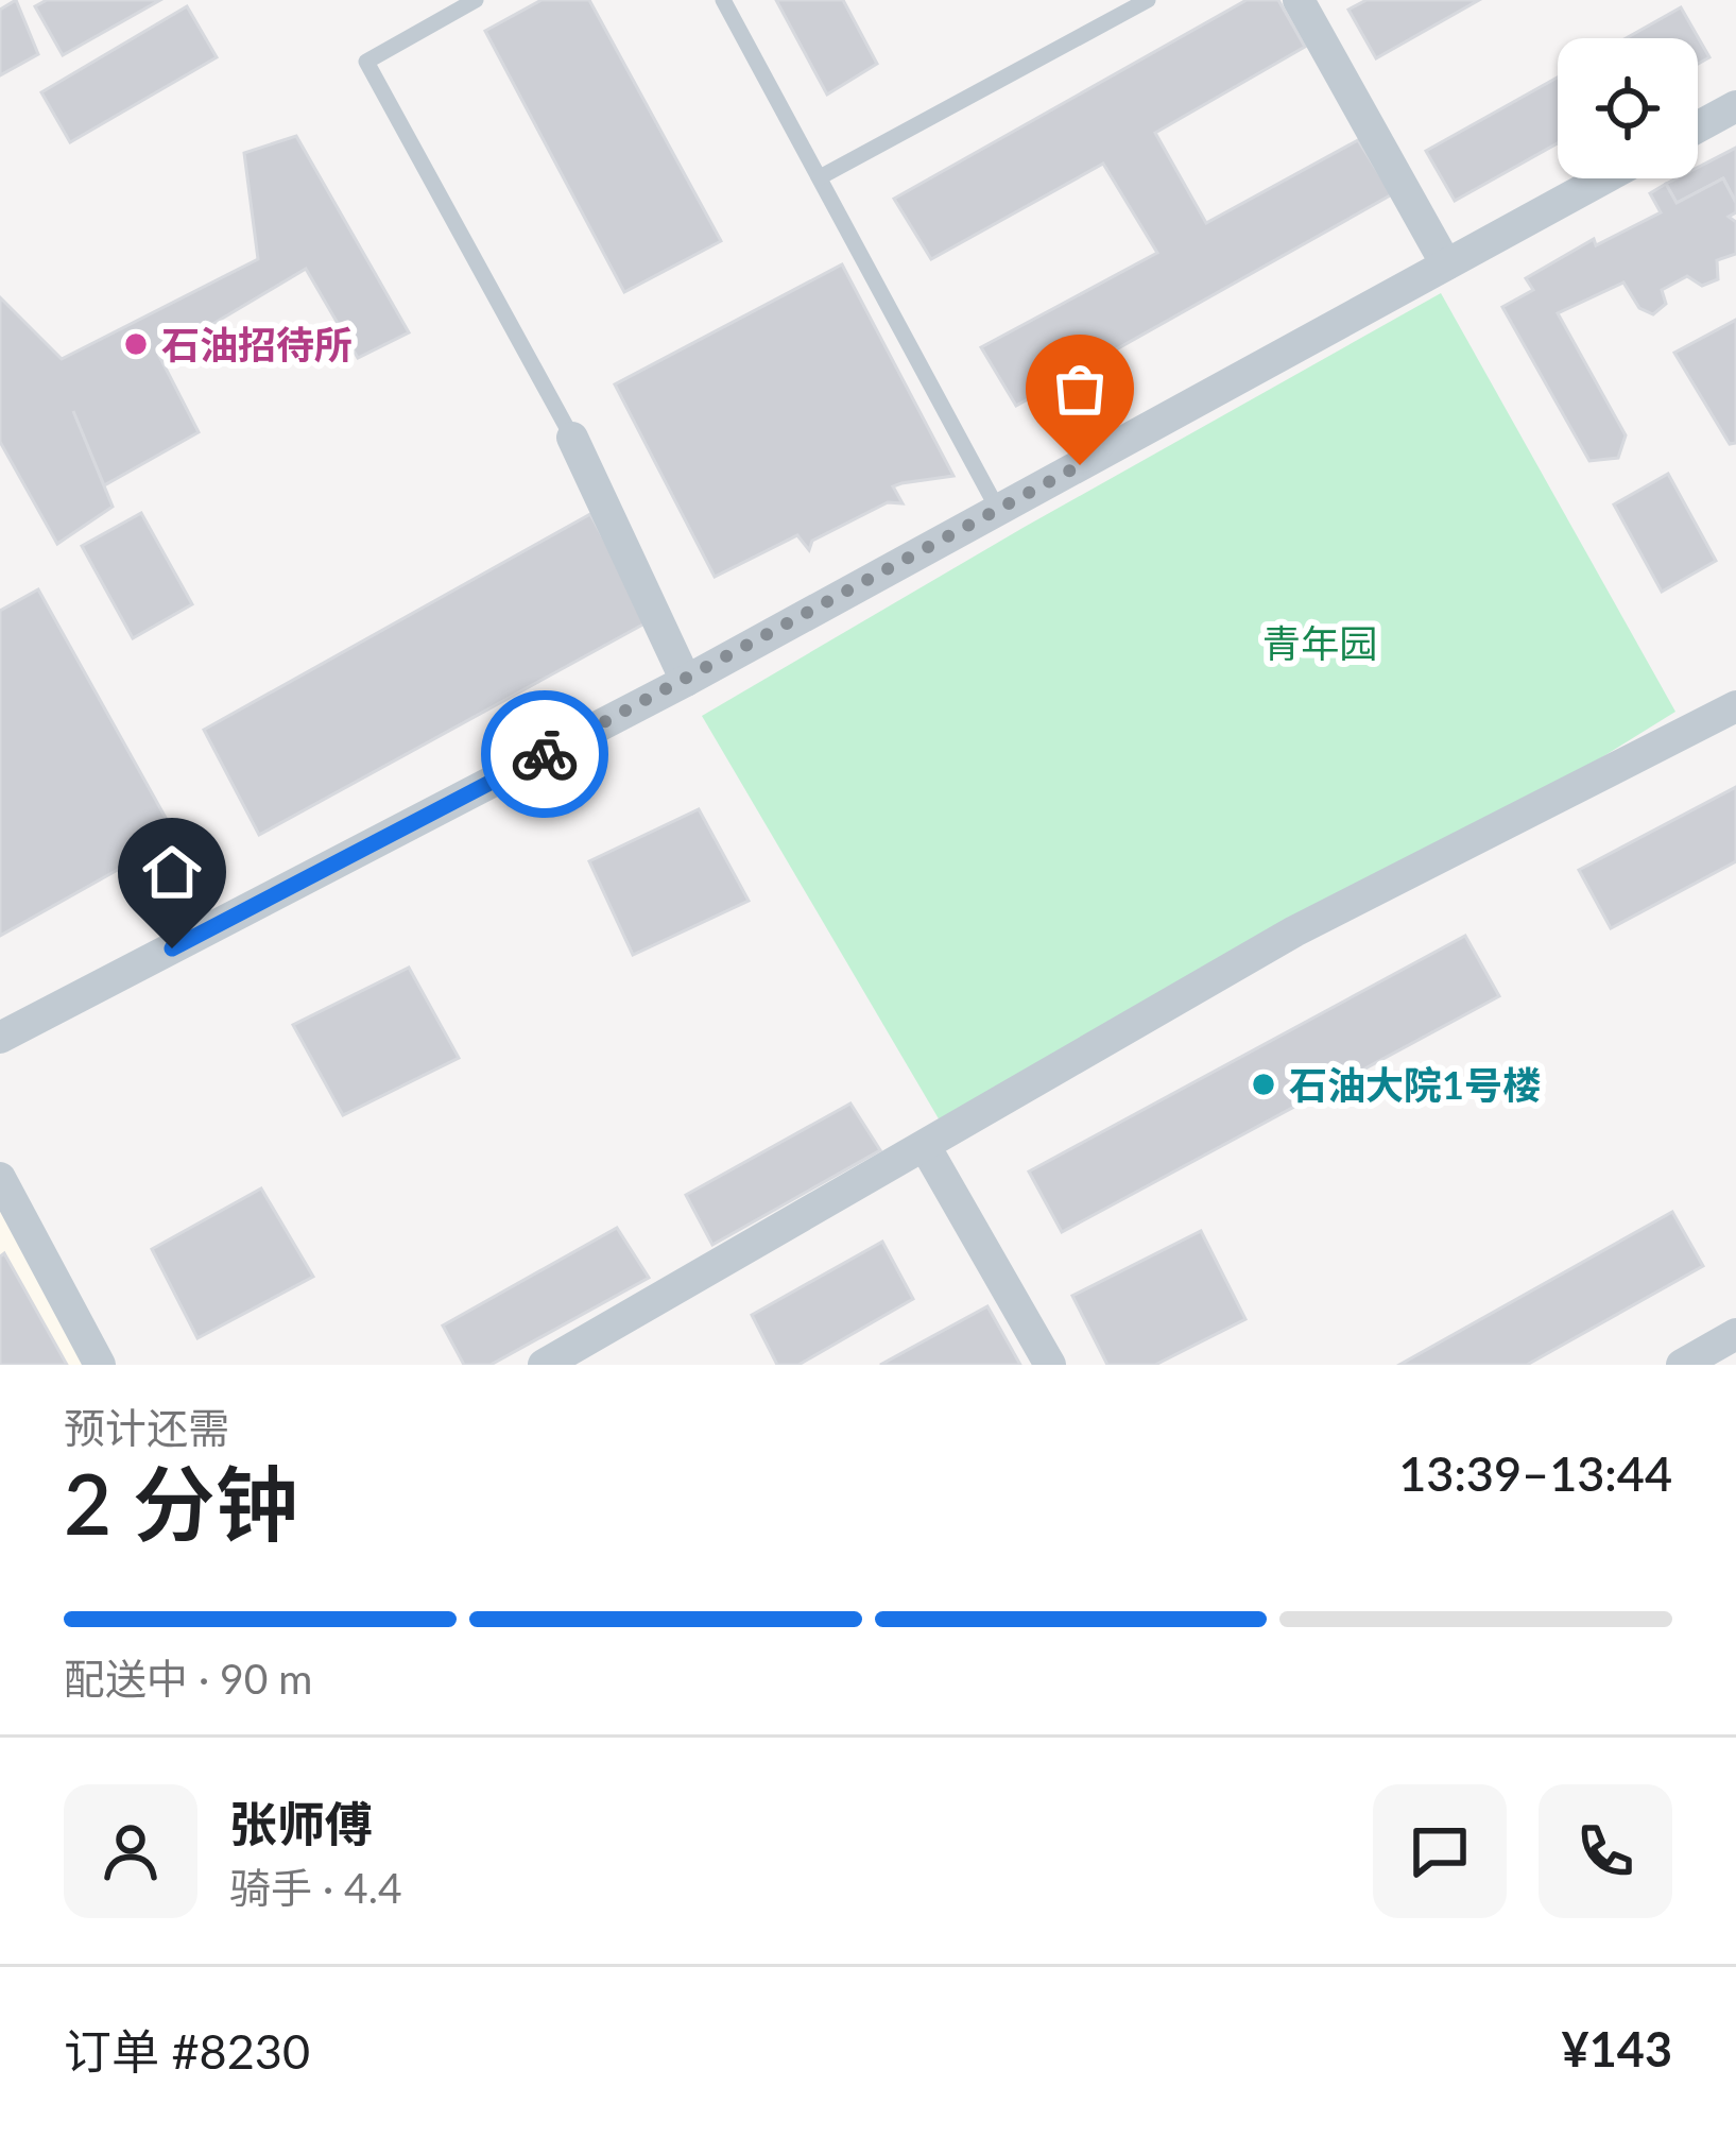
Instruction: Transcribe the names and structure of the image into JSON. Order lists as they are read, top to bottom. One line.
{"parks":["青年园"],"places":["石油招待所","石油大院1号楼"],"page":{"heading":["2 分钟","预计还需","13:39–13:44"],"panel":["张师傅","骑手 · 4.4","订单 #8230","¥143"],"bar":"配送中 · 90 m"}}
